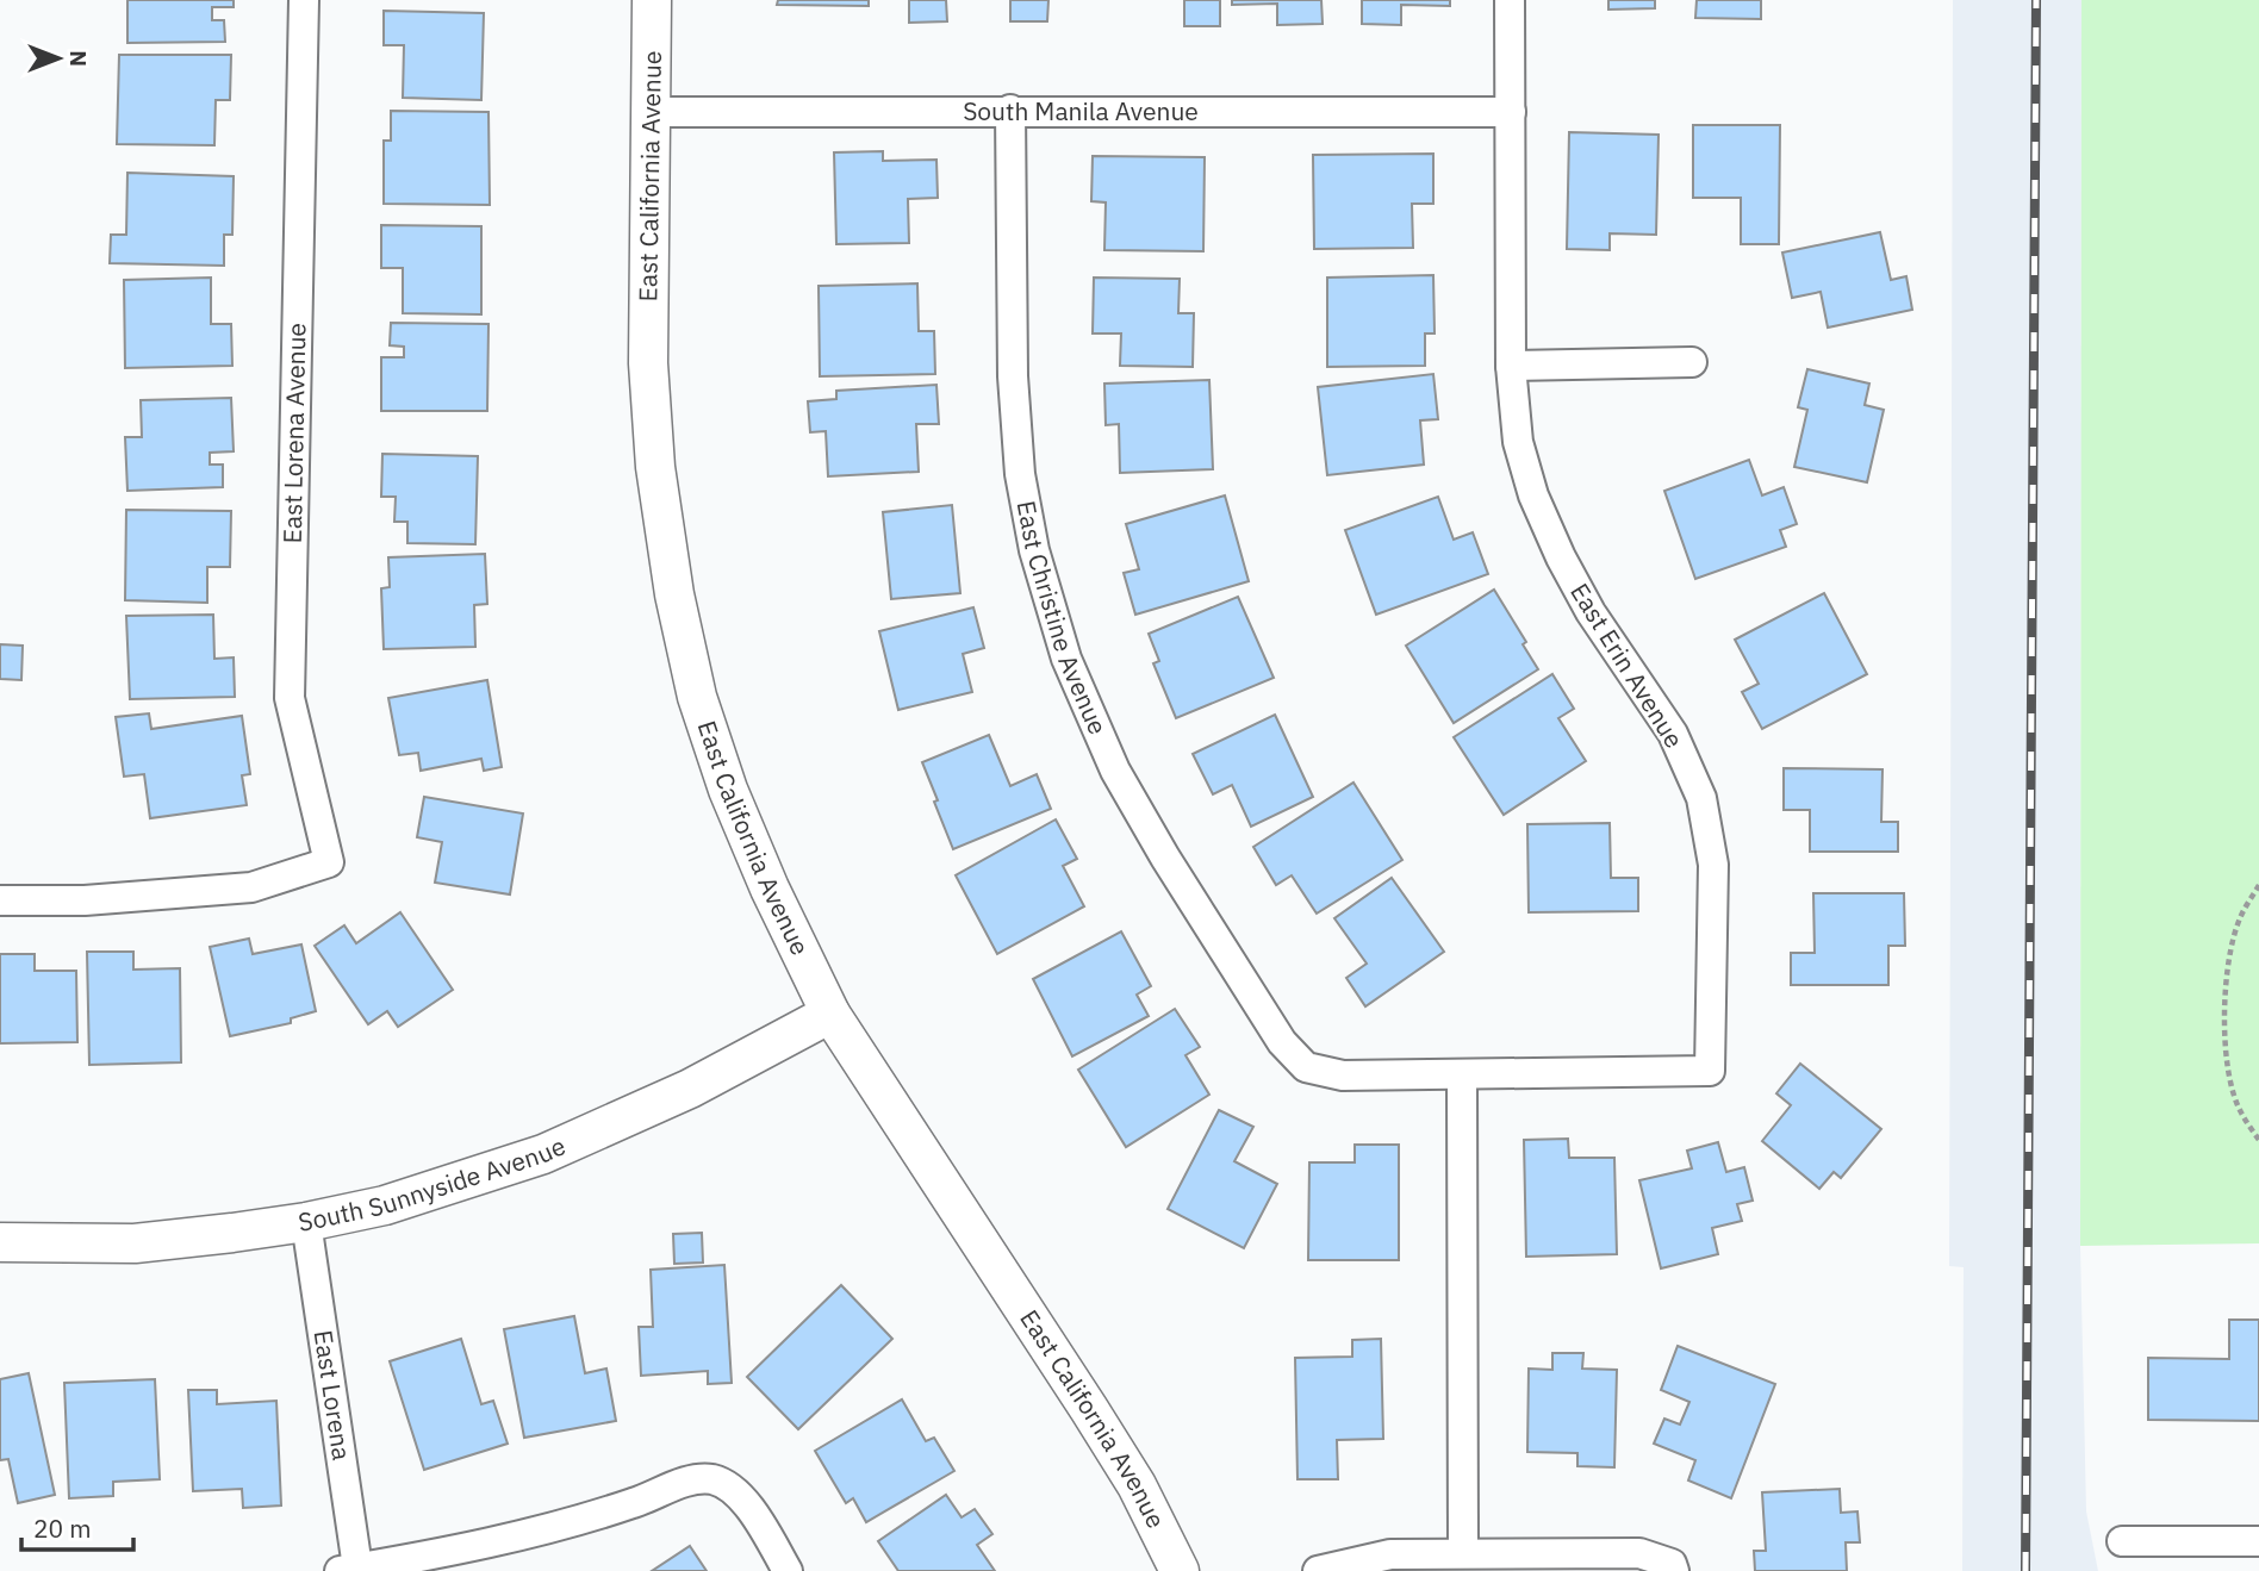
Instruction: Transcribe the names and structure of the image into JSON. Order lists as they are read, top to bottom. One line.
{"streets":{"street":["South Manila Avenue","East California Avenue","East Lorena Avenue","East Christine Avenue","East Erin Avenue","South Sunnyside Avenue","East Lorena"]},"crossings":[["South Manila Avenue","East California Avenue"],["South Manila Avenue","East Christine Avenue"],["South Manila Avenue","East Erin Avenue"],["East California Avenue","South Sunnyside Avenue"],["East Christine Avenue","East Erin Avenue"],["South Sunnyside Avenue","East Lorena"]],"scale_bar":"20 m","north":"right"}
